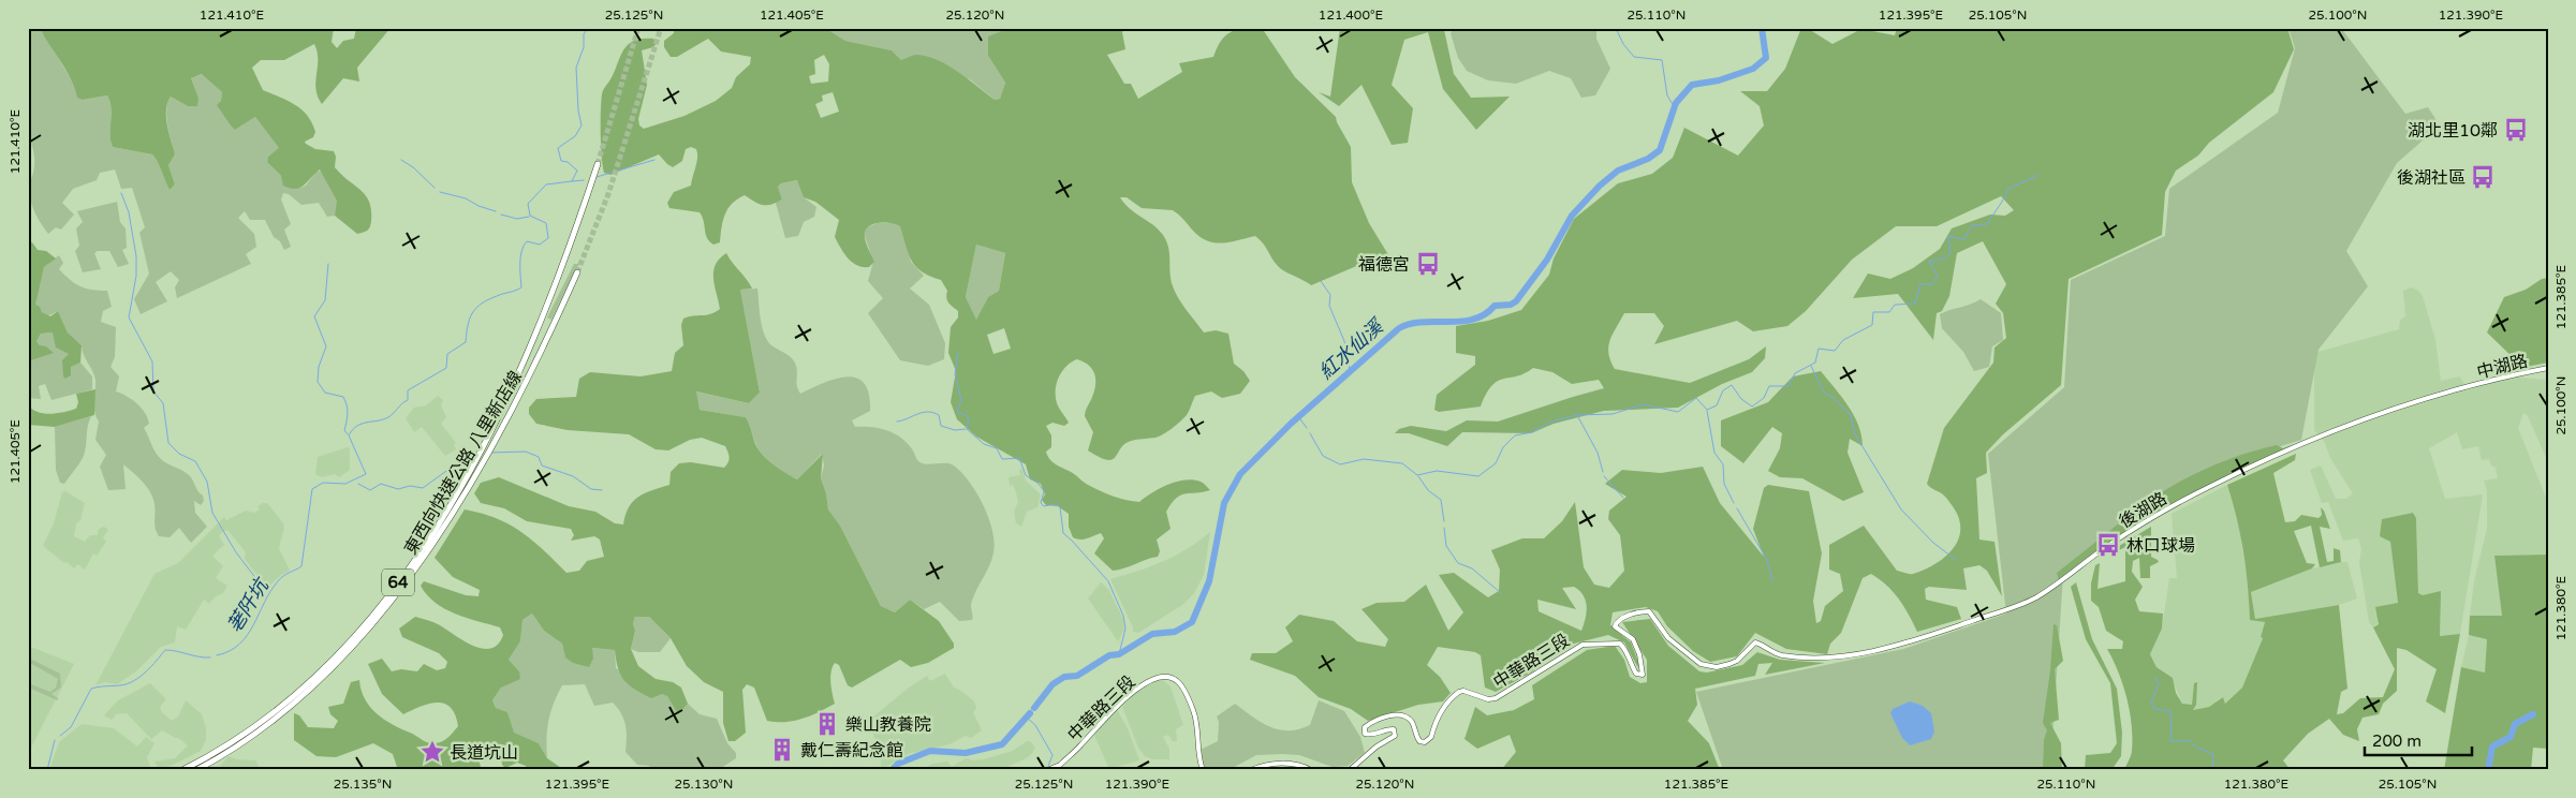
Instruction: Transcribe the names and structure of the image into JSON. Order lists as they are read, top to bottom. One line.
{"streets":{"highway":["東西向快速公路 八里新店線","64"],"main road":["中湖路","後湖路","中華路三段"]},"crossings":[["中湖路","後湖路"],["後湖路","中華路三段"]],"water":["紅水仙溪","荖阡坑"],"places":{"bus stop":["湖北里10鄰","後湖社區","福德宮","林口球場"],"building":["樂山教養院","戴仁壽紀念館"],"place":["長道坑山"]},"scale_bar":"200 m","coordinates":["121.410°E","25.125°N","121.405°E","25.120°N","121.400°E","25.110°N","121.395°E","25.105°N","25.100°N","121.390°E","121.385°E","121.380°E","25.135°N","25.130°N"]}
